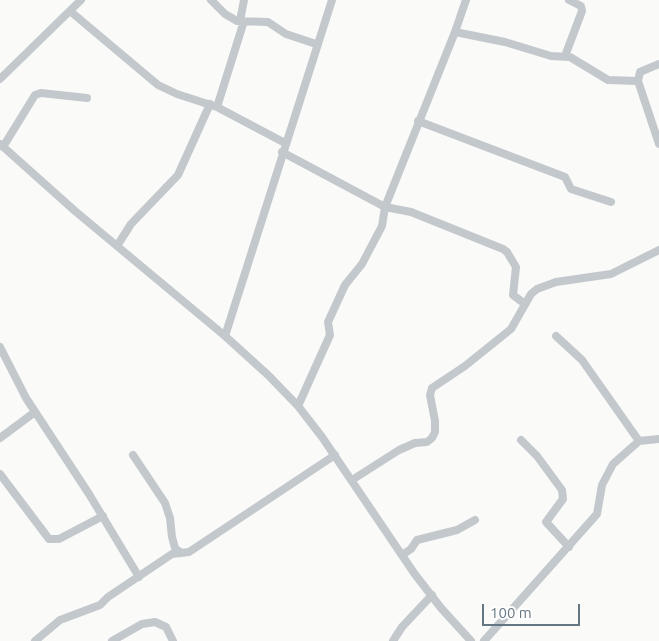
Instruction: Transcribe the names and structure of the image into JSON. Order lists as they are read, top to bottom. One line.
{"scale_bar":"100 m"}
